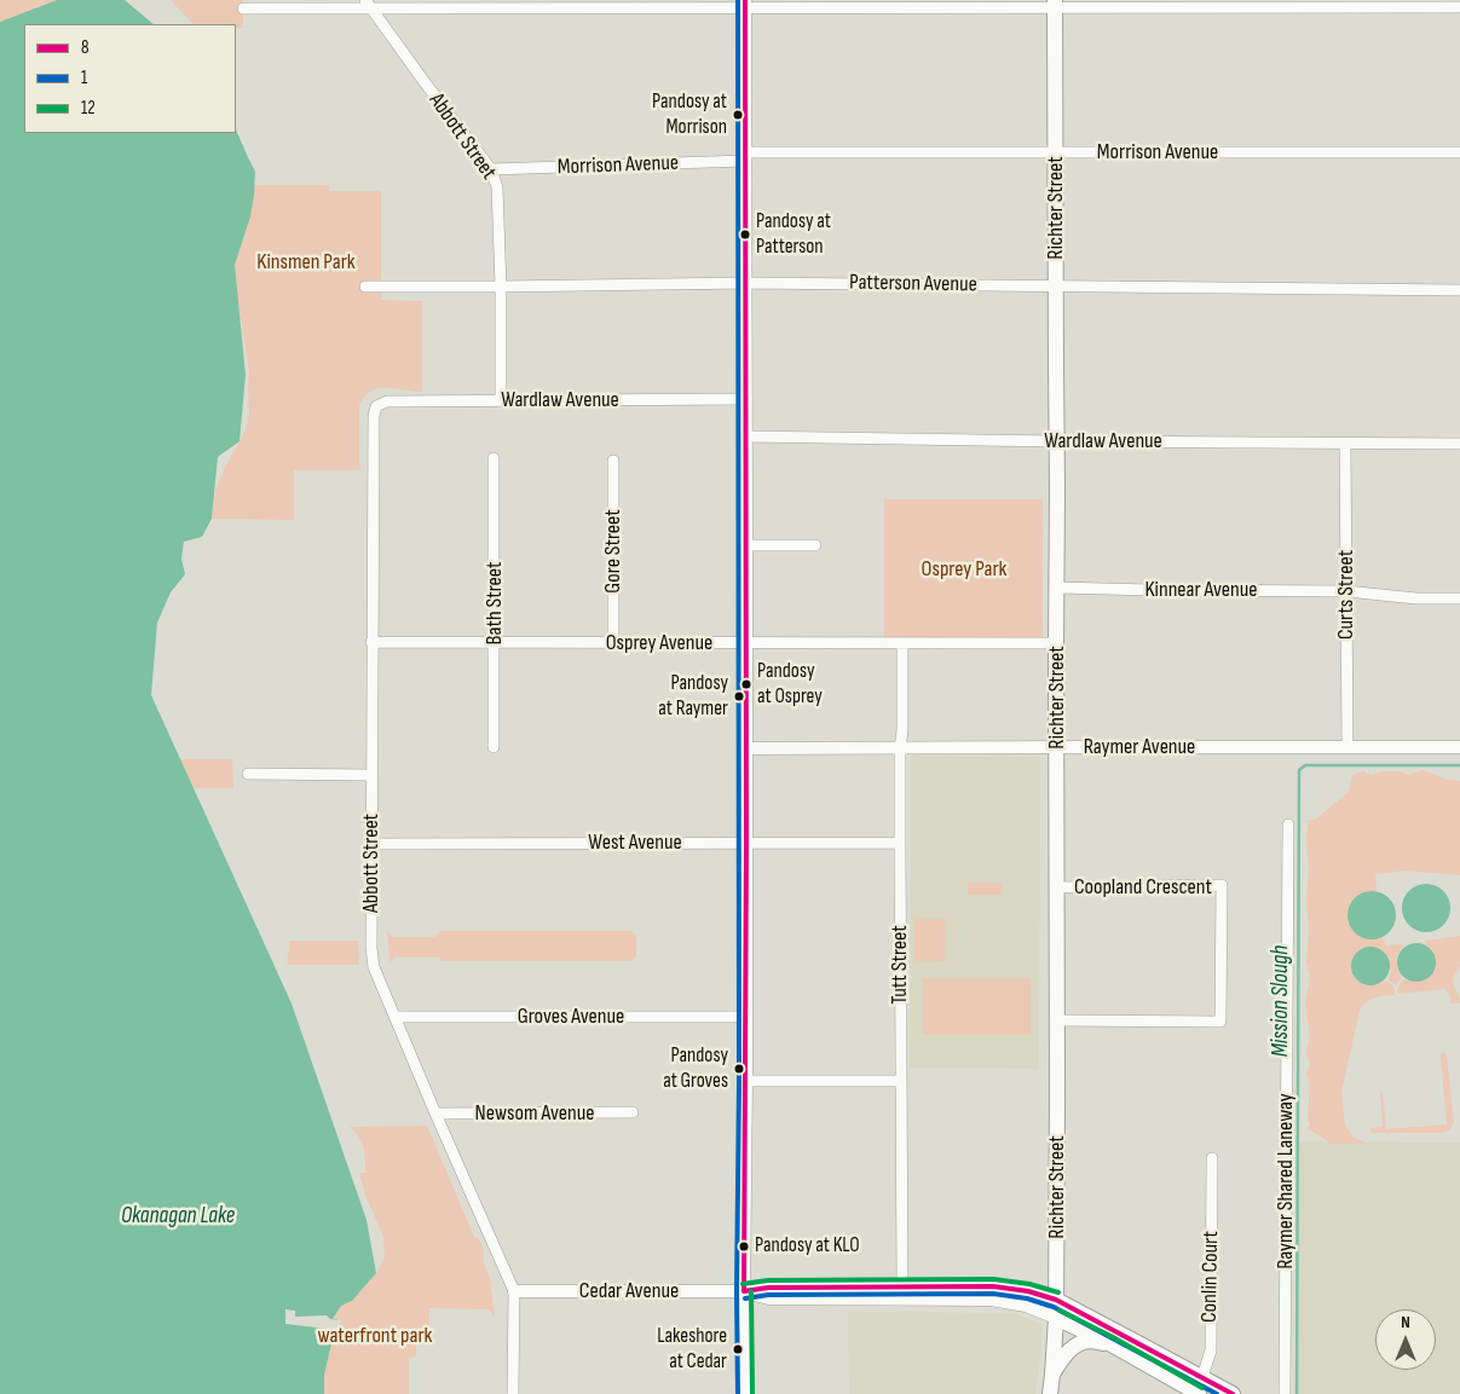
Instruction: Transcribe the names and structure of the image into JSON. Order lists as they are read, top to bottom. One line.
{"streets":{"main road":["Richter Street"],"street":["Abbott Street","Morrison Avenue","Patterson Avenue","Wardlaw Avenue","Gore Street","Kinnear Avenue","Curts Street","Bath Street","Osprey Avenue","Raymer Avenue","West Avenue","Coopland Crescent","Tutt Street","Groves Avenue","Newsom Avenue","Raymer Shared Laneway","Conlin Court","Cedar Avenue"]},"crossings":[["Abbott Street","Morrison Avenue"],["Abbott Street","Patterson Avenue"],["Abbott Street","Wardlaw Avenue"],["Abbott Street","Osprey Avenue"],["Abbott Street","West Avenue"],["Abbott Street","Groves Avenue"],["Abbott Street","Newsom Avenue"],["Abbott Street","Cedar Avenue"],["Morrison Avenue","Richter Street"],["Richter Street","Patterson Avenue"],["Richter Street","Wardlaw Avenue"],["Richter Street","Kinnear Avenue"],["Richter Street","Osprey Avenue"],["Richter Street","Raymer Avenue"],["Richter Street","Coopland Crescent"],["Wardlaw Avenue","Curts Street"],["Gore Street","Osprey Avenue"],["Kinnear Avenue","Curts Street"],["Curts Street","Raymer Avenue"],["Bath Street","Osprey Avenue"],["Osprey Avenue","Tutt Street"],["Raymer Avenue","Tutt Street"],["West Avenue","Tutt Street"]],"water":["Mission Slough","Okanagan Lake"],"parks":["Kinsmen Park","Osprey Park","waterfront park"],"places":["Pandosy at Morrison","Pandosy at Patterson","Pandosy at Osprey","Pandosy at Raymer","Pandosy at Groves","Pandosy at KLO","Lakeshore at Cedar"],"lines":["transit line 8","transit line 1","transit line 12"],"legend":["8","1","12"],"north":"top"}
